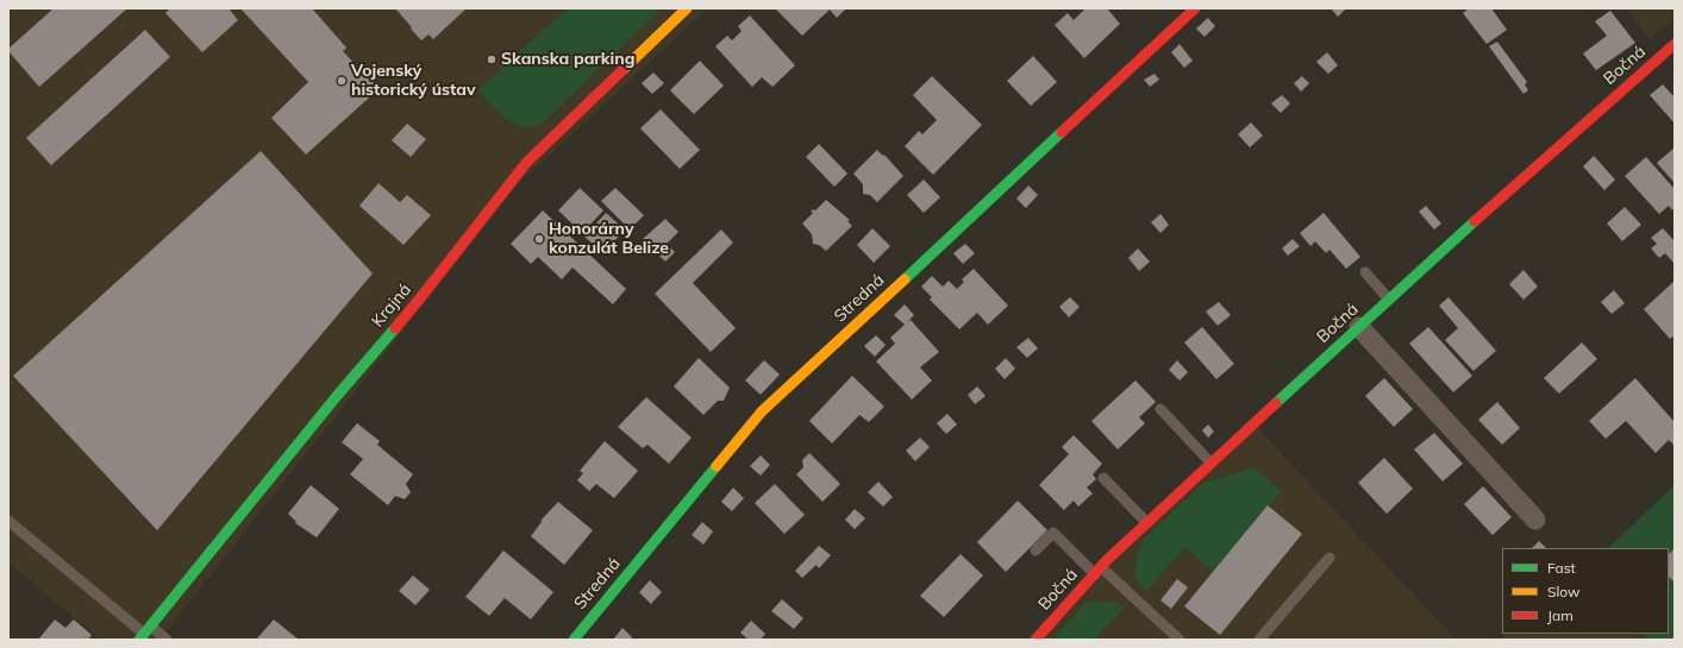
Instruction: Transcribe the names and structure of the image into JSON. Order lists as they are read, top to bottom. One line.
{"streets":{"street":["Bočná","Stredná","Krajná"]},"places":["Skanska parking","Vojenský historický ústav","Honorárny konzulát Belize"],"legend":["Fast","Slow","Jam"]}
